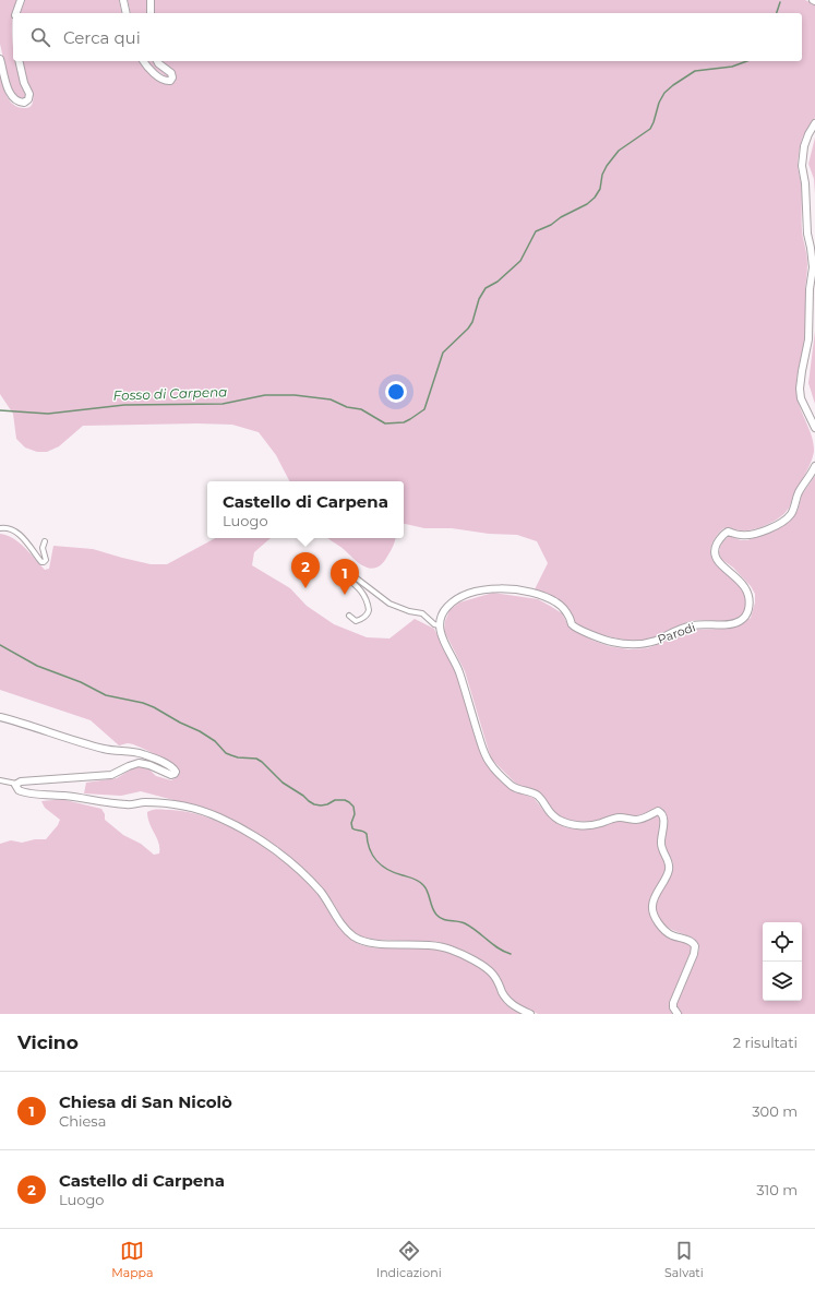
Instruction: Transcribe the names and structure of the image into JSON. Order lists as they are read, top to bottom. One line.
{"streets":{"street":["Parodi"]},"water":["Fosso di Carpena"],"page":{"search":"Cerca qui","popup":["Castello di Carpena","Luogo"],"pins":["2","1"],"heading":["Vicino","2 risultati"],"list":[{"mark":"1","name":"Chiesa di San Nicolò","note":"Chiesa","value":"300 m"},{"mark":"2","name":"Castello di Carpena","note":"Luogo","value":"310 m"}],"nav":["Mappa","Indicazioni","Salvati"]}}
